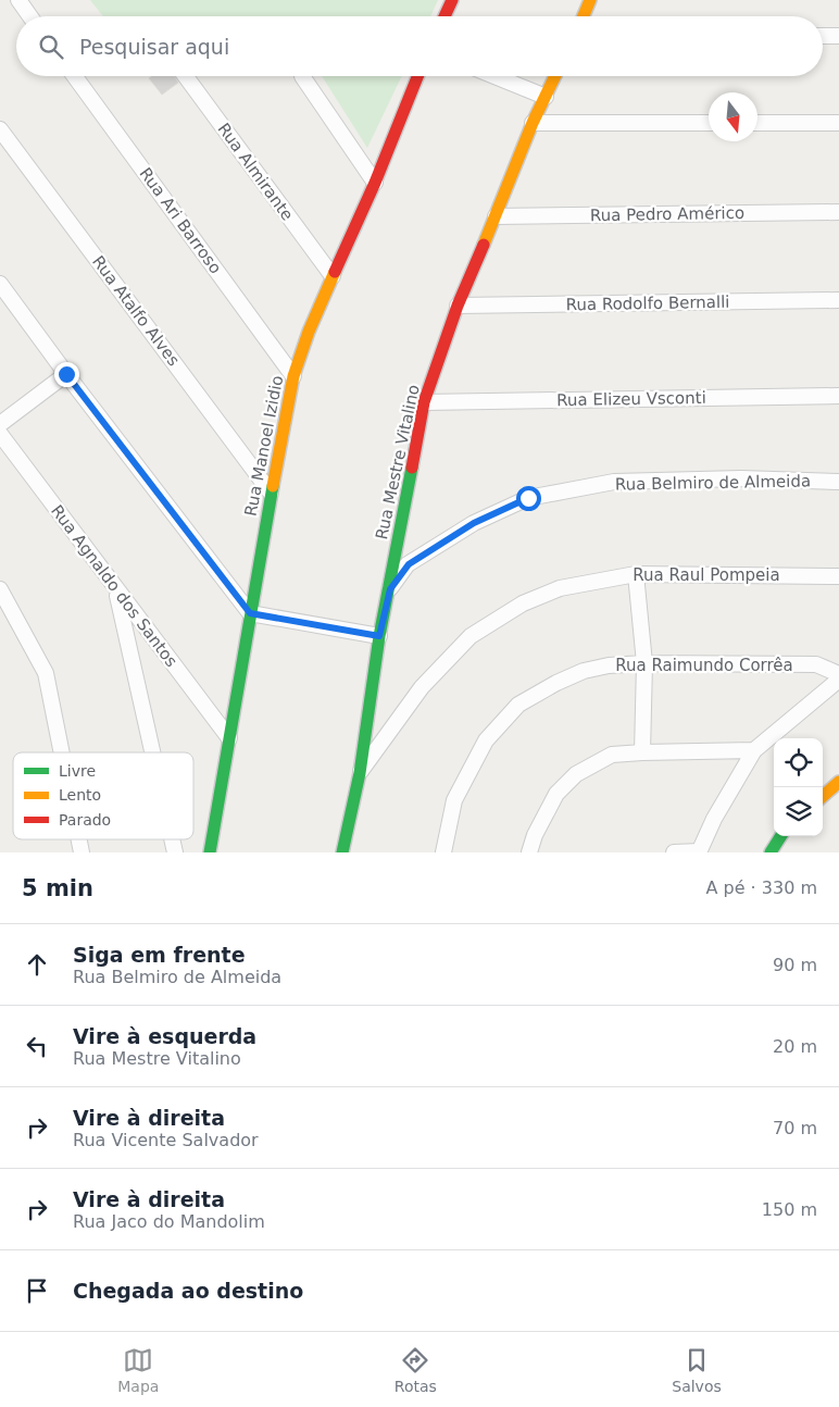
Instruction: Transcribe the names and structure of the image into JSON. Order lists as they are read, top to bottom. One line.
{"streets":{"street":["Rua Almirante","Rua Pedro Américo","Rua Ari Barroso","Rua Rodolfo Bernalli","Rua Atalfo Alves","Rua Elizeu Vsconti","Rua Manoel Izidio","Rua Mestre Vitalino","Rua Belmiro de Almeida","Rua Raul Pompeia","Rua Agnaldo dos Santos","Rua Raimundo Corrêa"]},"crossings":[["Rua Almirante","Rua Manoel Izidio"],["Rua Pedro Américo","Rua Mestre Vitalino"],["Rua Ari Barroso","Rua Manoel Izidio"],["Rua Rodolfo Bernalli","Rua Mestre Vitalino"],["Rua Atalfo Alves","Rua Manoel Izidio"],["Rua Elizeu Vsconti","Rua Mestre Vitalino"],["Rua Manoel Izidio","Rua Agnaldo dos Santos"],["Rua Mestre Vitalino","Rua Belmiro de Almeida"],["Rua Mestre Vitalino","Rua Raul Pompeia"]],"legend":["Livre","Lento","Parado"],"north":"bottom","page":{"search":"Pesquisar aqui","heading":["5 min","A pé · 330 m"],"list":[["Siga em frente","Rua Belmiro de Almeida","90 m"],["Vire à esquerda","Rua Mestre Vitalino","20 m"],["Vire à direita","Rua Vicente Salvador","70 m"],["Vire à direita","Rua Jaco do Mandolim","150 m"],"Chegada ao destino"],"nav":["Mapa","Rotas","Salvos"]}}
